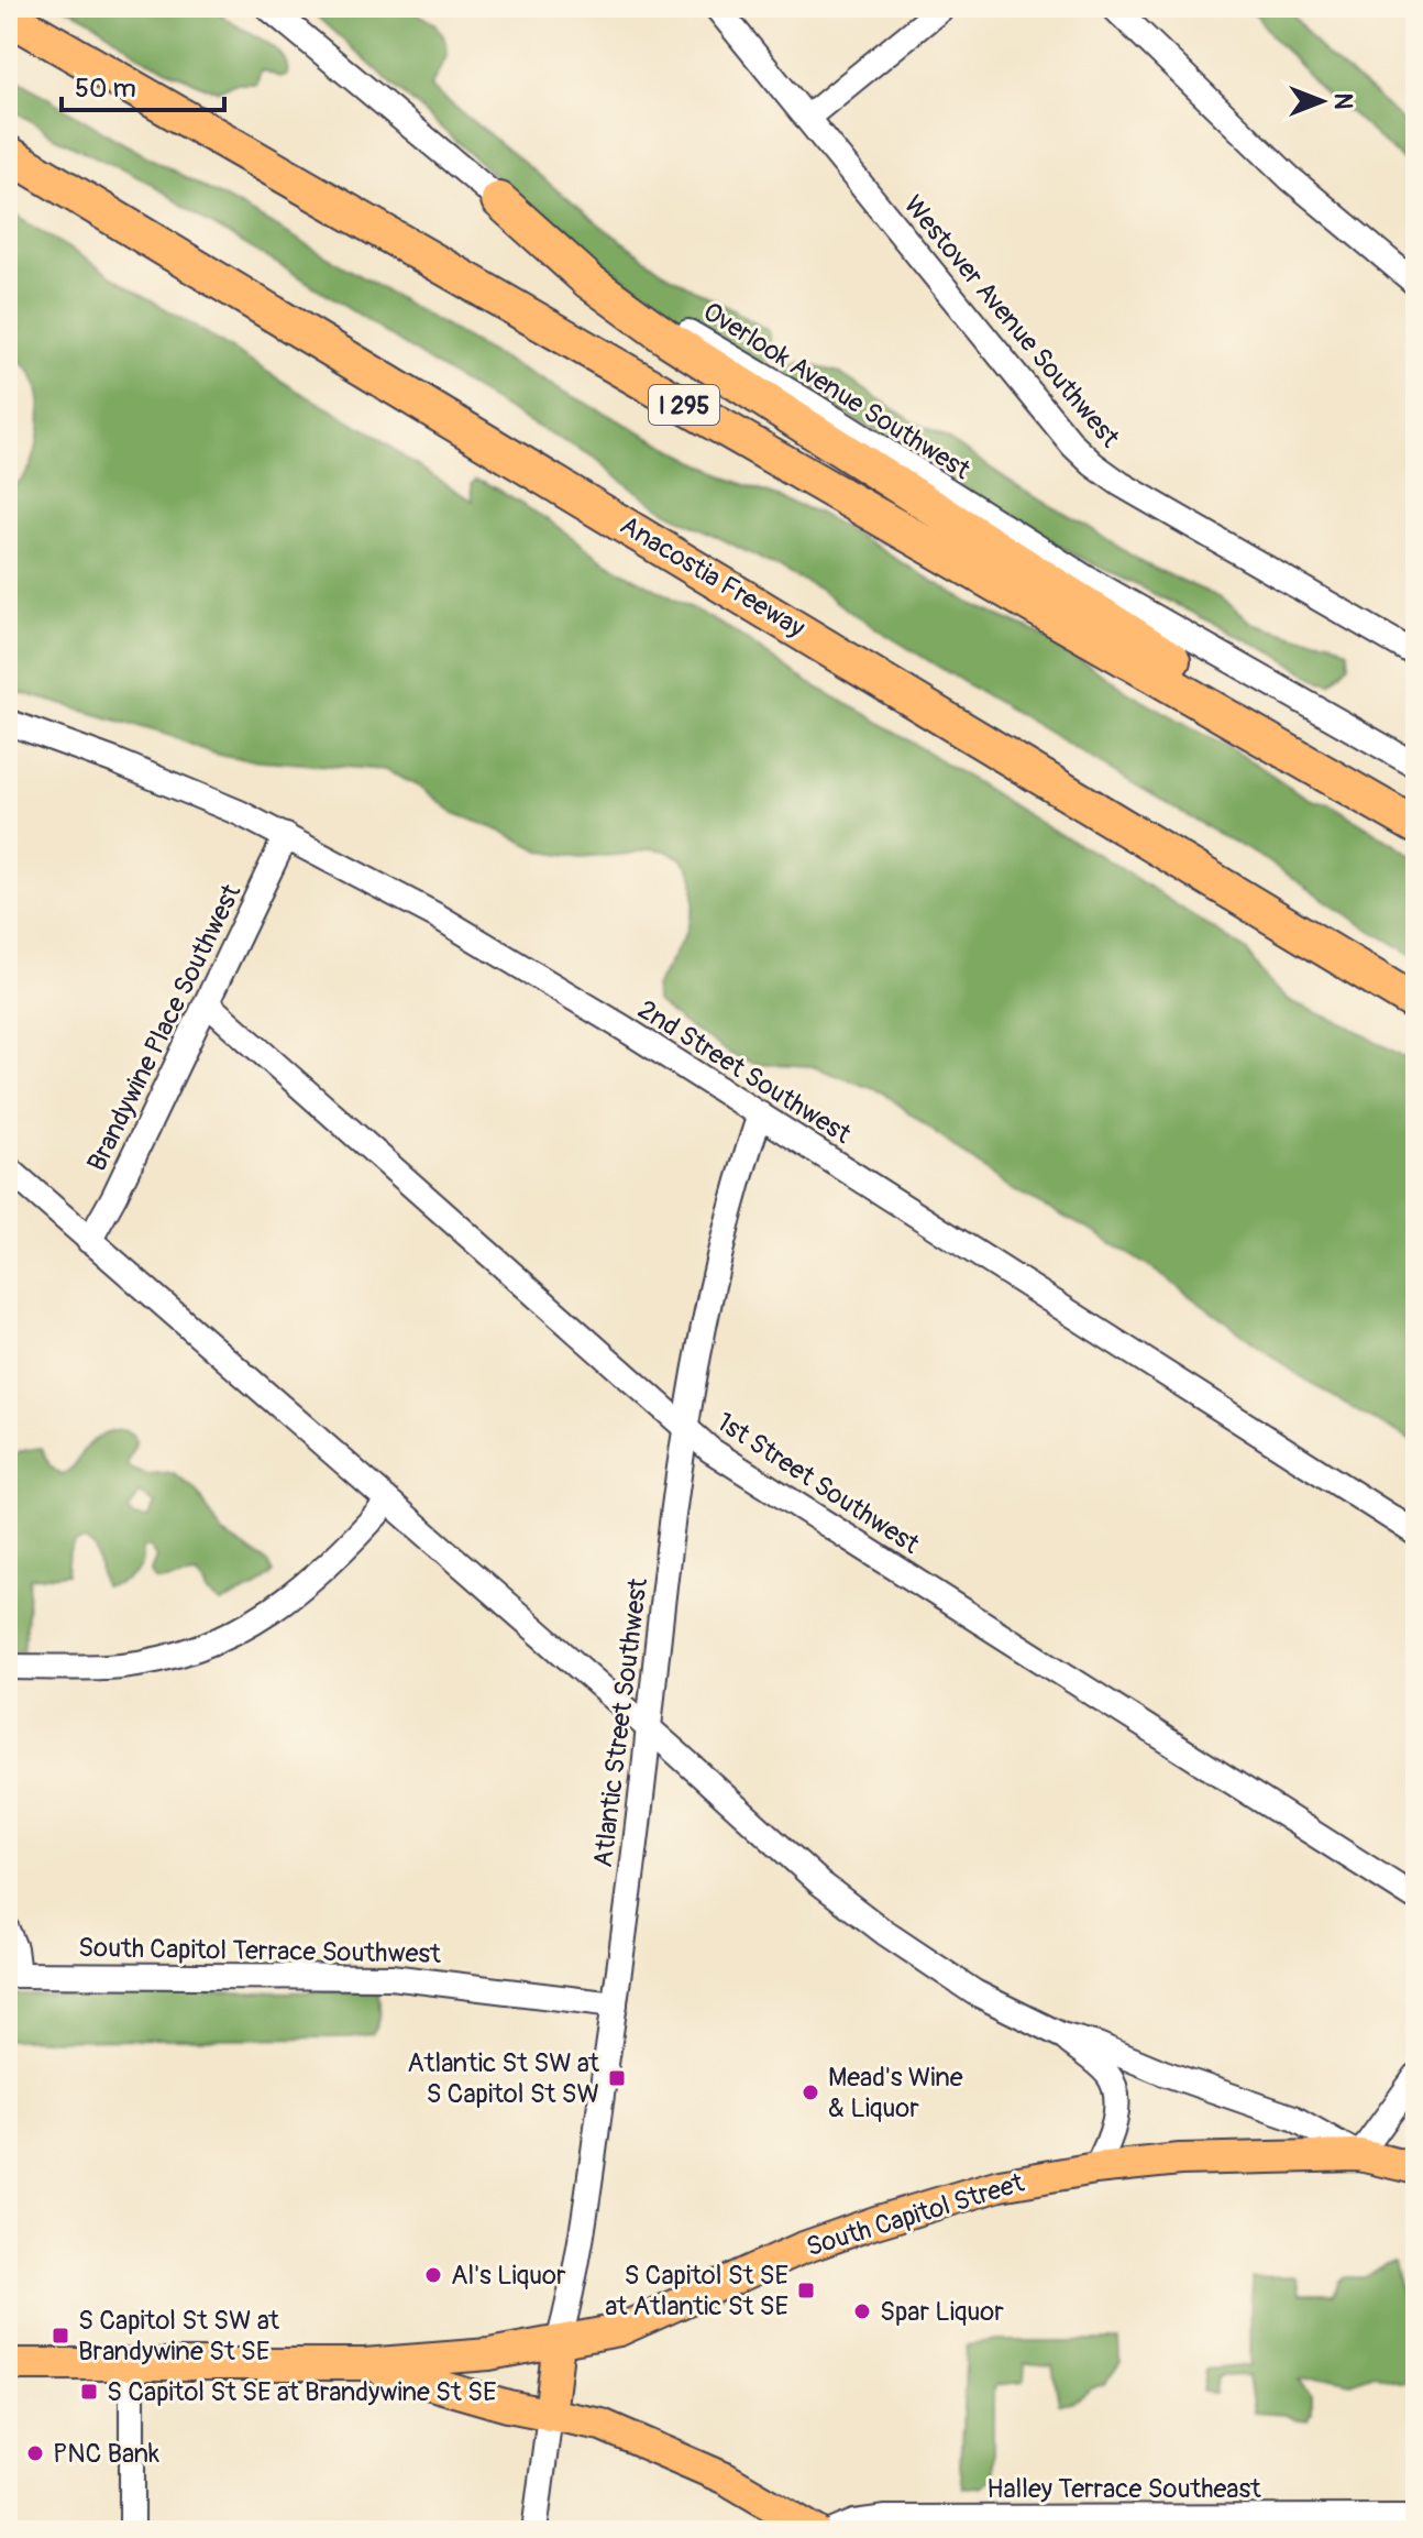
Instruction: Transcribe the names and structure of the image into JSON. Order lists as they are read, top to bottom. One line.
{"streets":{"highway":["I 295","Anacostia Freeway"],"main road":["South Capitol Street"],"street":["Westover Avenue Southwest","Overlook Avenue Southwest","Brandywine Place Southwest","2nd Street Southwest","1st Street Southwest","Atlantic Street Southwest","South Capitol Terrace Southwest","Halley Terrace Southeast"]},"crossings":[["Brandywine Place Southwest","2nd Street Southwest"],["Brandywine Place Southwest","1st Street Southwest"],["2nd Street Southwest","Atlantic Street Southwest"],["1st Street Southwest","Atlantic Street Southwest"],["Atlantic Street Southwest","South Capitol Terrace Southwest"],["Atlantic Street Southwest","South Capitol Street"]],"places":{"transit":["Atlantic St SW at S Capitol St SW","S Capitol St SE at Atlantic St SE","S Capitol St SW at Brandywine St SE","S Capitol St SE at Brandywine St SE"],"other":["Mead's Wine & Liquor","Al's Liquor","Spar Liquor","PNC Bank"]},"scale_bar":"50 m","north":"right"}
